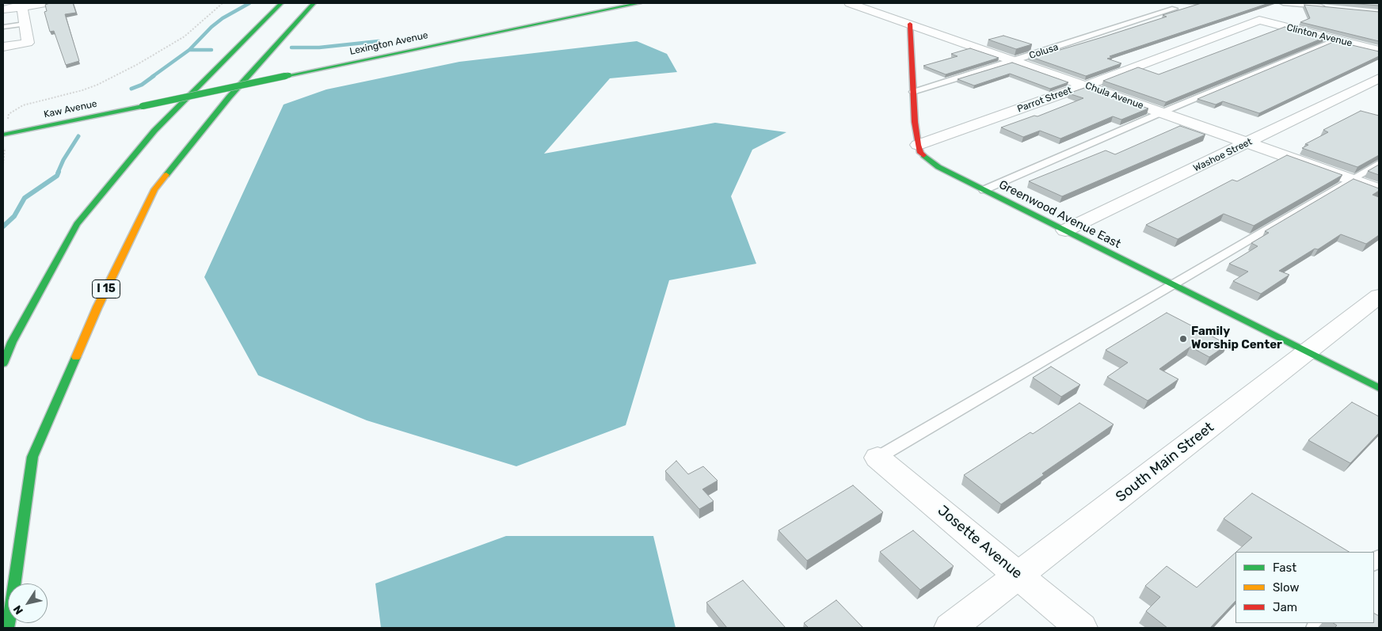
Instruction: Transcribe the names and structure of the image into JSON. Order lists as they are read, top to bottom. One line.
{"streets":{"main road":["Lexington Avenue","Kaw Avenue","Greenwood Avenue East","I 15"],"street":["Clinton Avenue","Chula Avenue","Parrot Street","Washoe Street","South Main Street","Josette Avenue"],"lane":["Colusa"]},"crossings":[["Clinton Avenue","Parrot Street"],["Lexington Avenue","Kaw Avenue"],["Colusa","Chula Avenue"],["Colusa","Greenwood Avenue East"],["Chula Avenue","Parrot Street"],["Chula Avenue","Washoe Street"],["Chula Avenue","Greenwood Avenue East"],["Parrot Street","Greenwood Avenue East"],["Washoe Street","Greenwood Avenue East"],["Greenwood Avenue East","South Main Street"],["South Main Street","Josette Avenue"]],"places":["Family Worship Center"],"legend":["Fast","Slow","Jam"],"north":"bottom left"}
